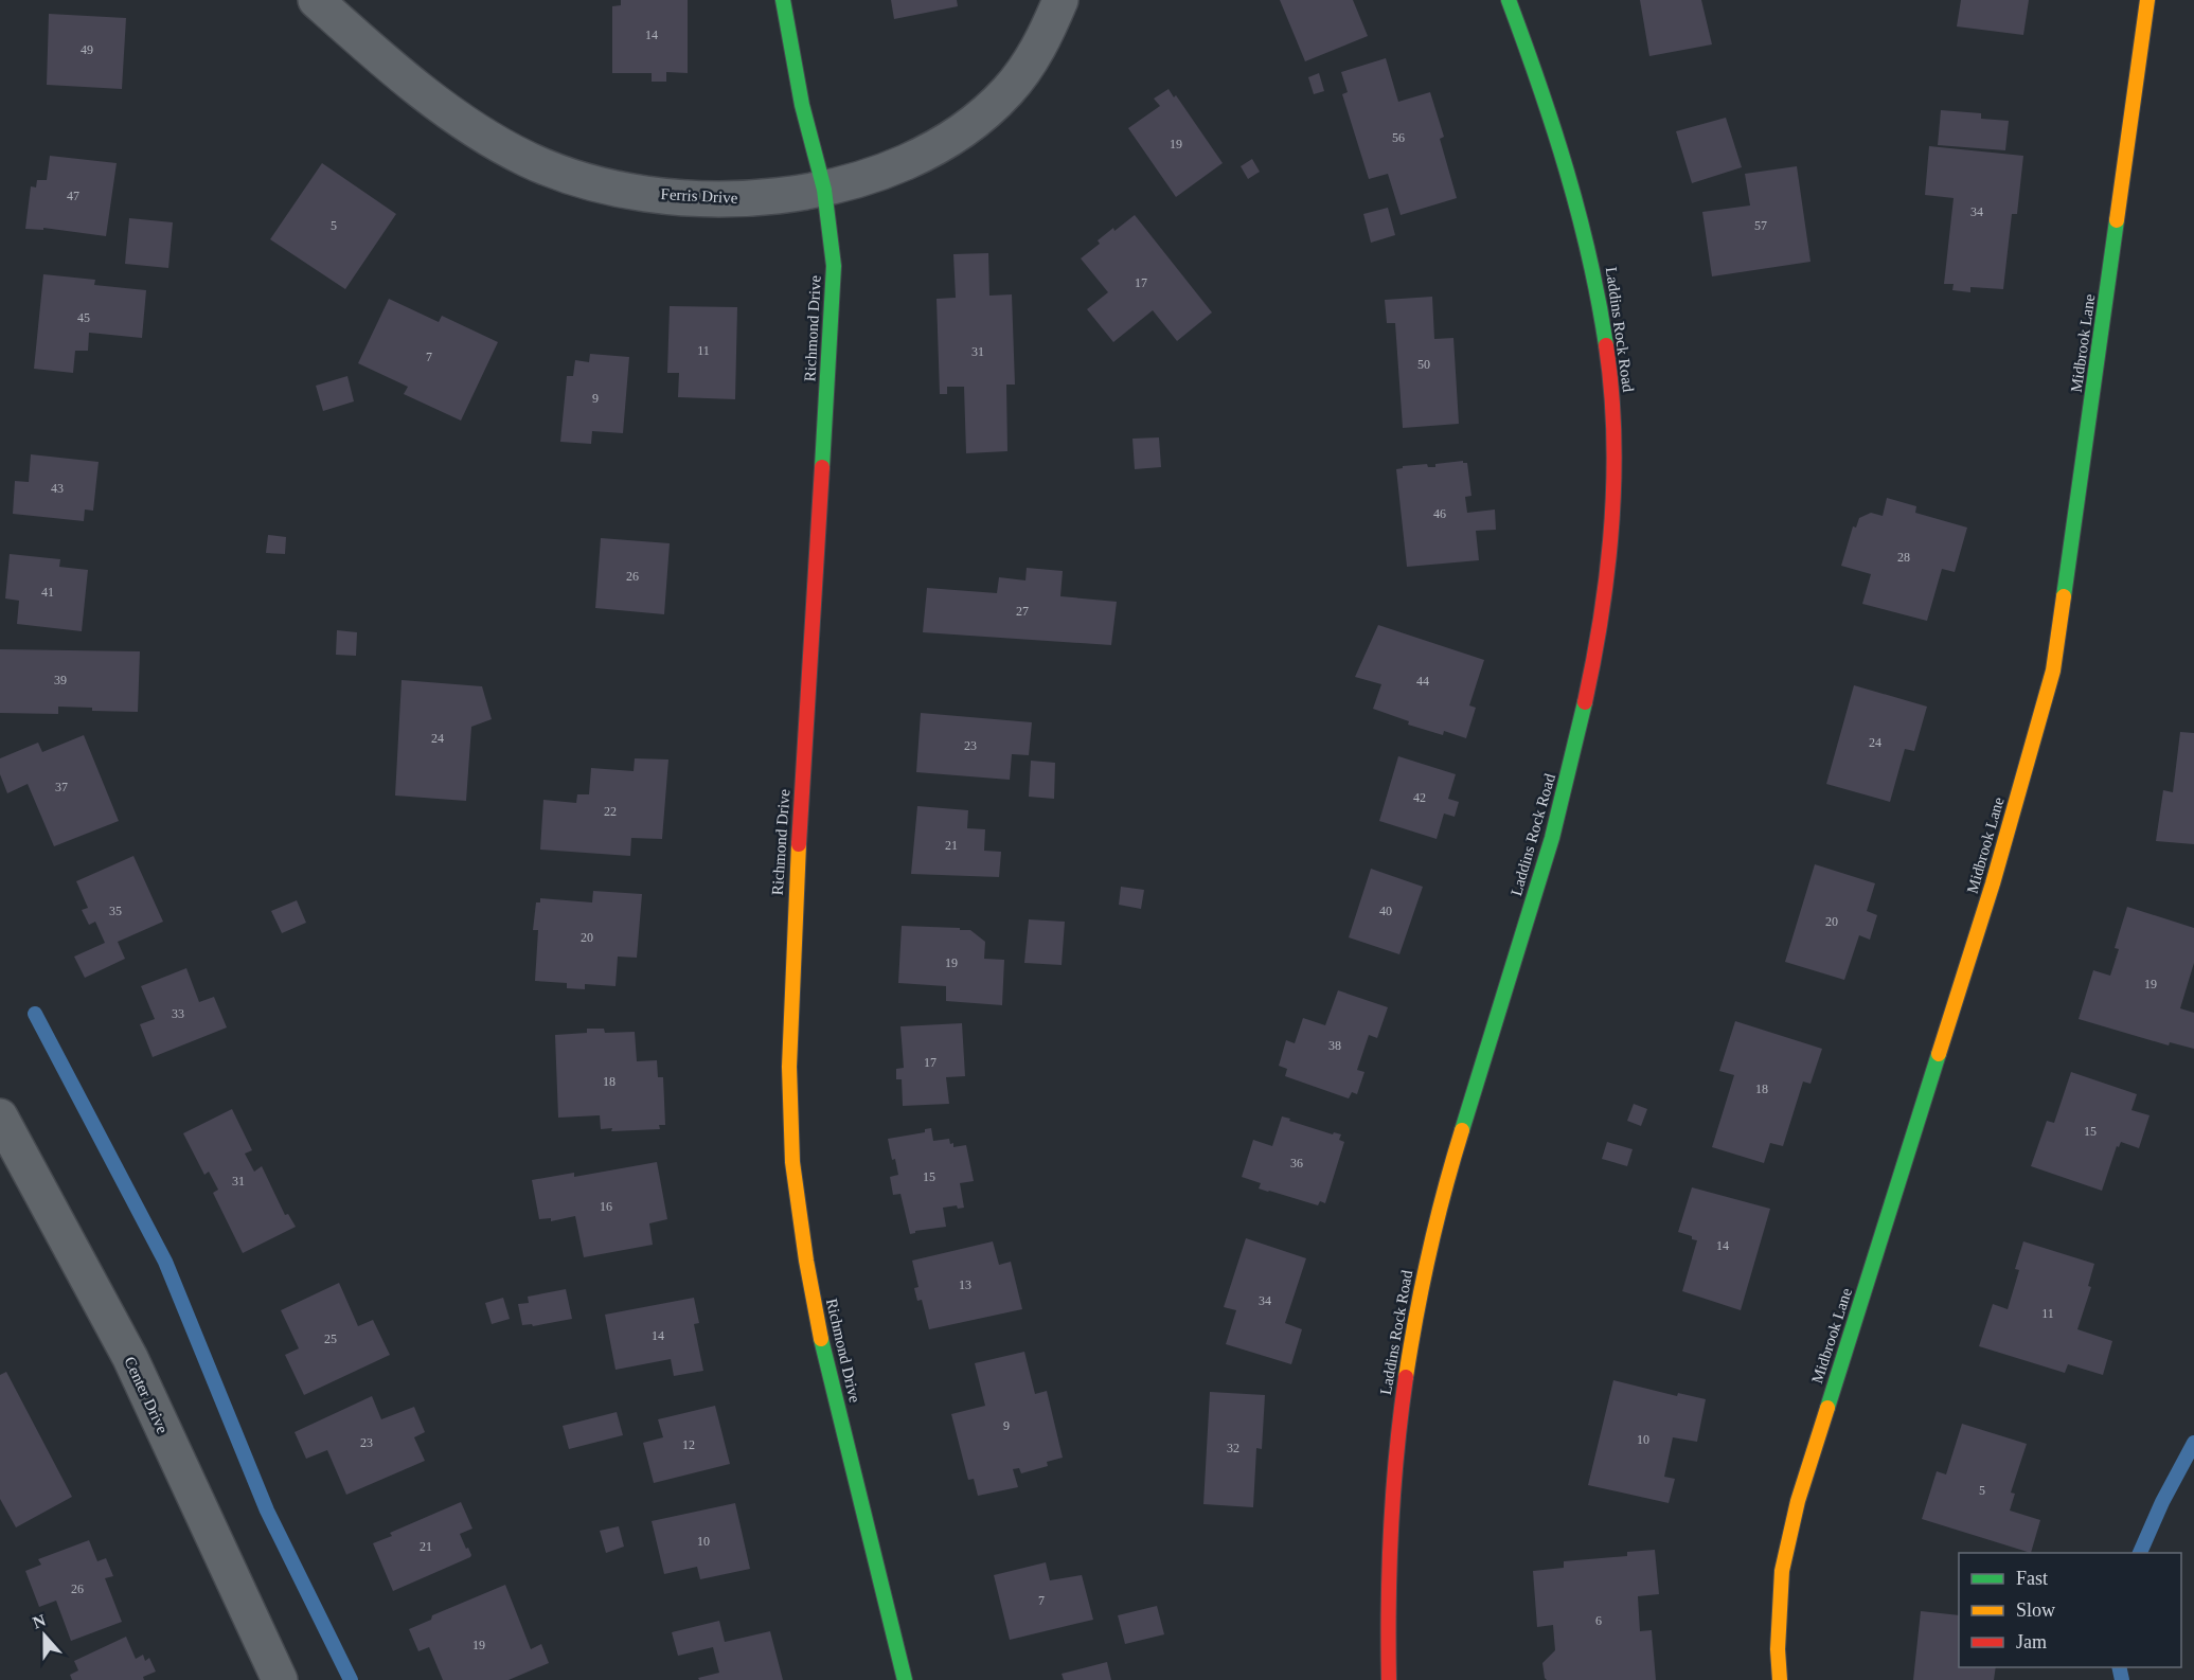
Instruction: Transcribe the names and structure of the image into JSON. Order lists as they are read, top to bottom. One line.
{"streets":{"street":["Ferris Drive","Richmond Drive","Laddins Rock Road","Midbrook Lane","Center Drive"]},"crossings":[["Ferris Drive","Richmond Drive"]],"house_numbers":["14","49","56","19","47","34","5","57","17","45","11","31","7","50","9","43","46","28","26","41","27","39","44","24","24","23","37","42","22","21","35","40","20","20","19","19","33","38","17","18","18","15","36","15","31","16","14","13","34","11","14","25","9","10","23","12","32","5","10","21","26","7","6","19"],"legend":["Fast","Slow","Jam"],"north":"top"}
